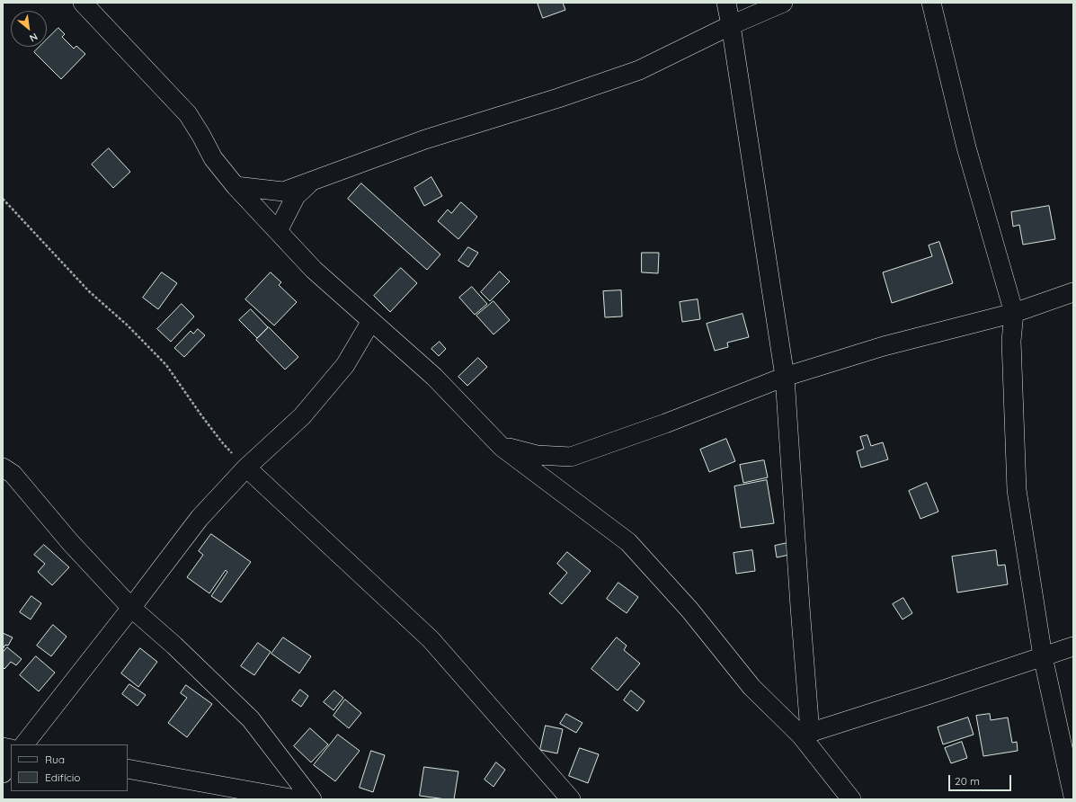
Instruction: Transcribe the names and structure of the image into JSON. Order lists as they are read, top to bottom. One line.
{"legend":["Rua","Edifício"],"scale_bar":"20 m","north":"bottom right"}
